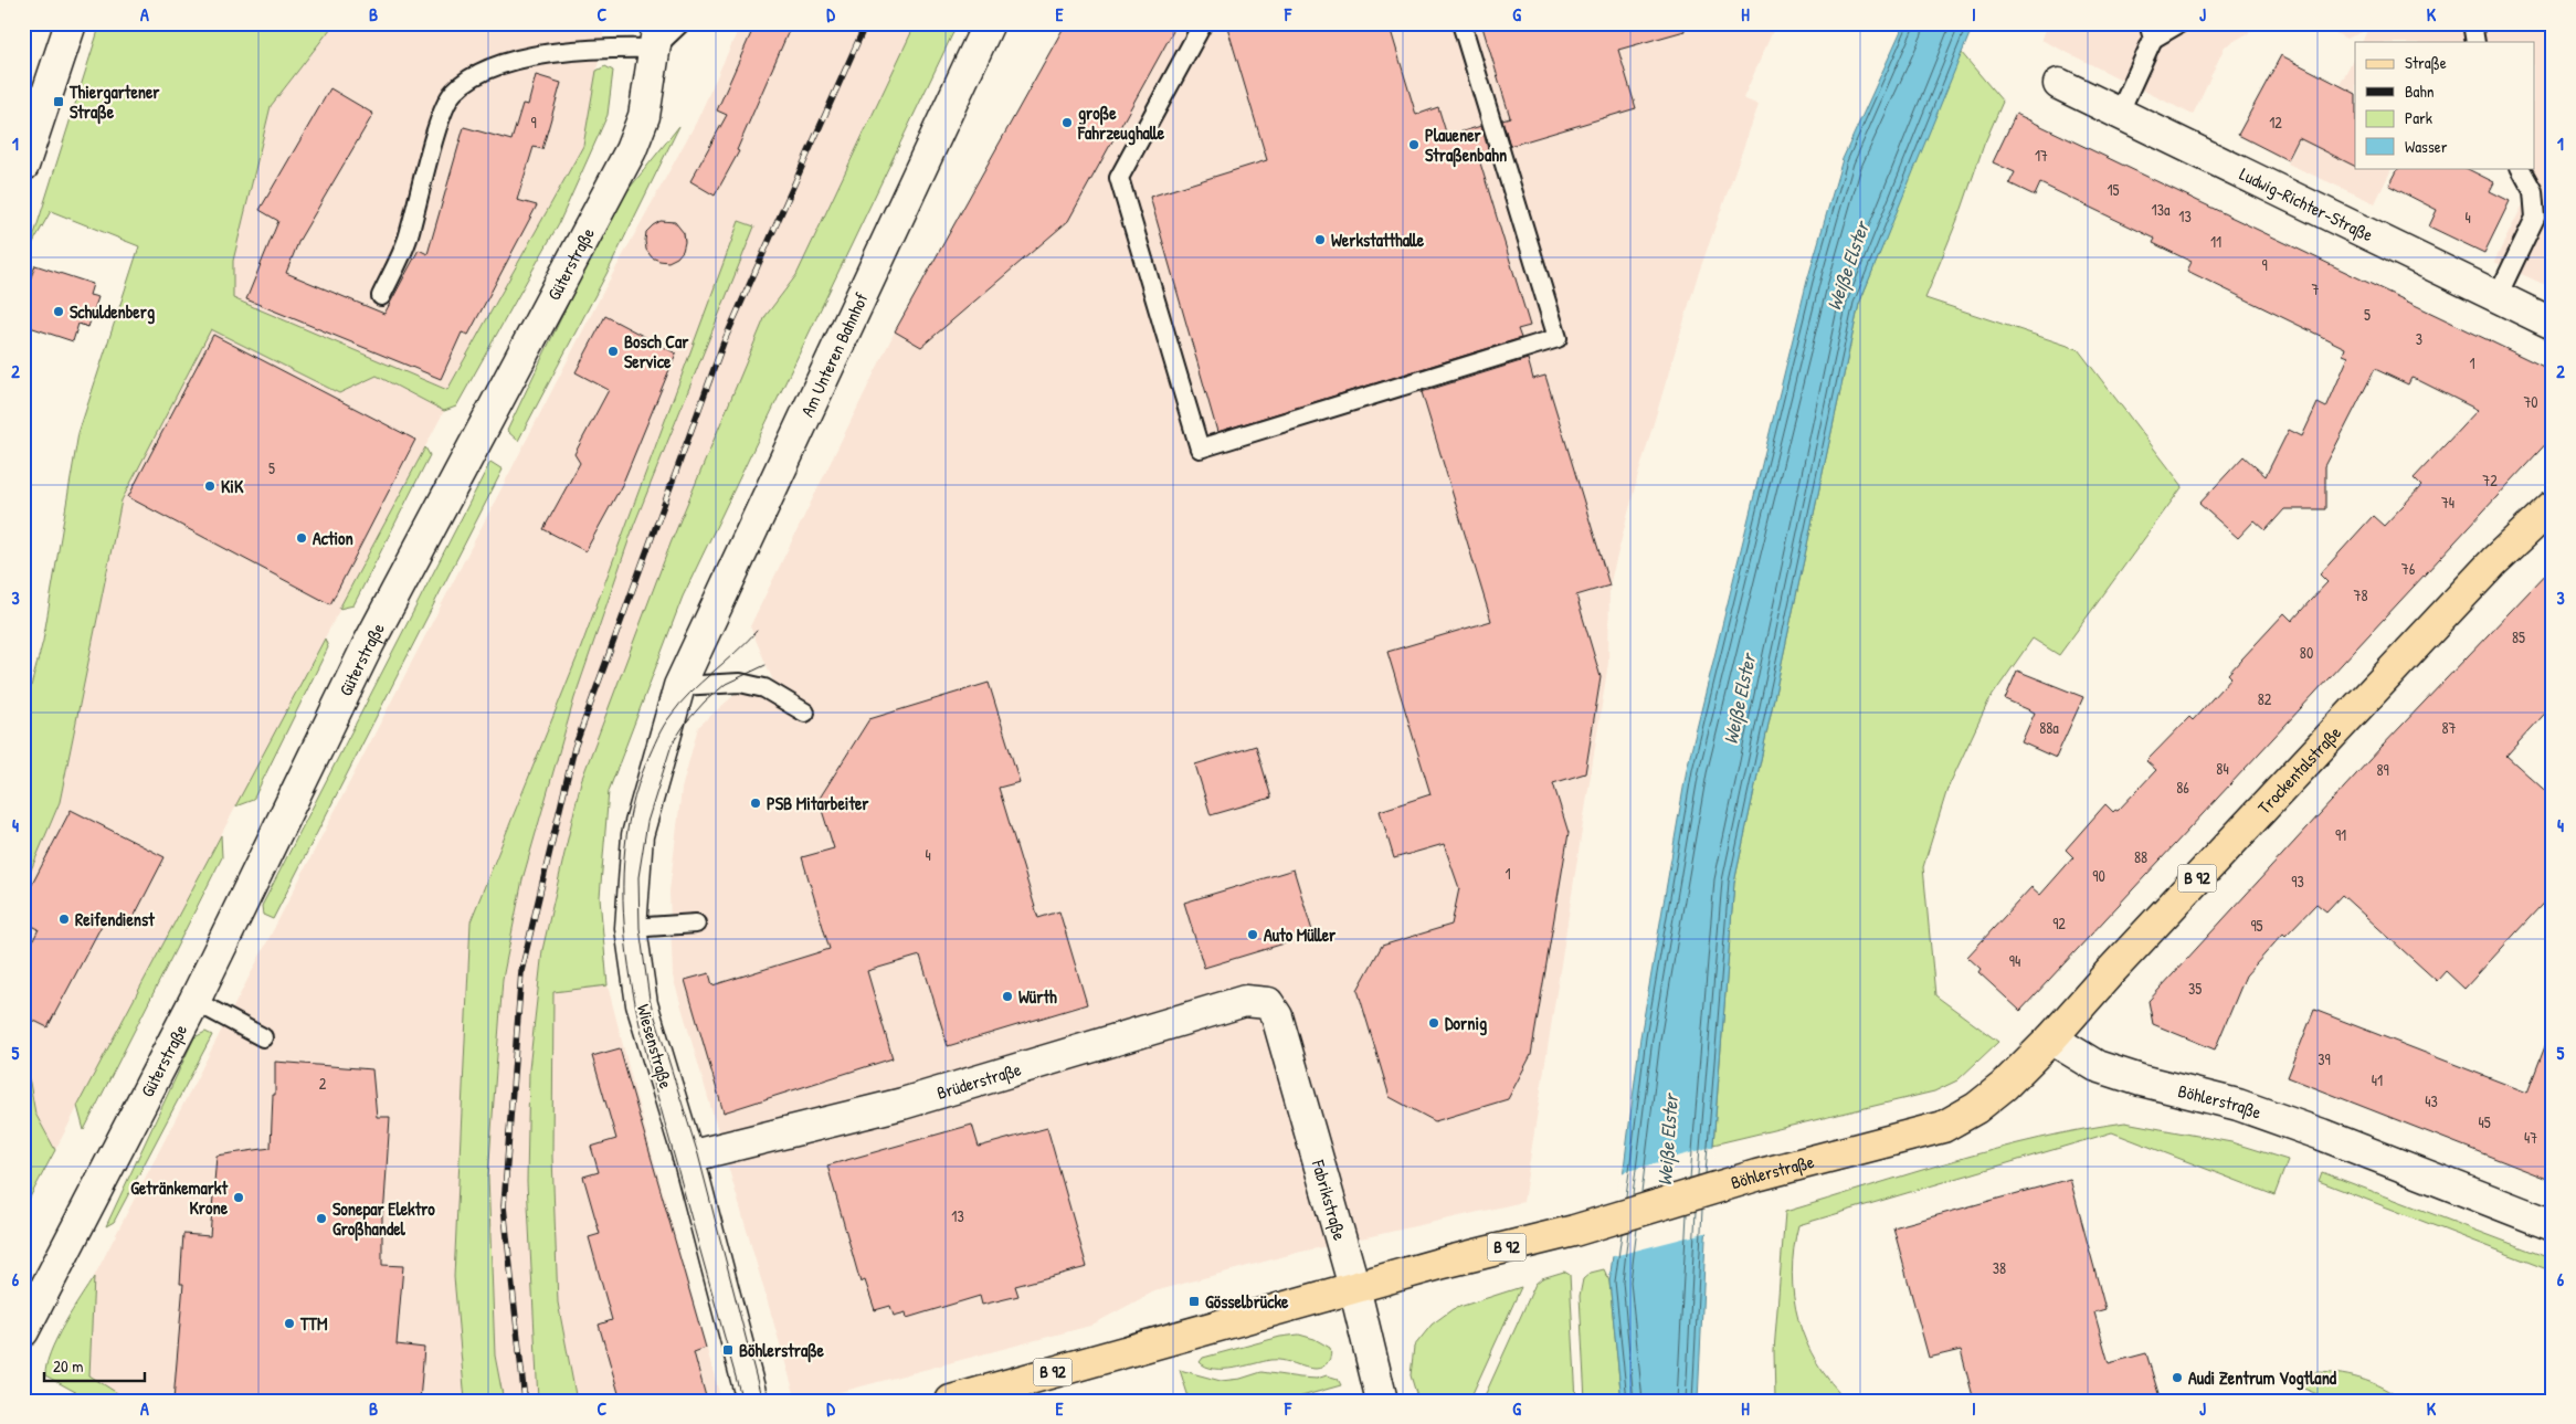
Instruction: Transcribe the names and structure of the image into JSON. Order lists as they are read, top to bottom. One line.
{"streets":{"main road":["Trockentalstraße","B 92","Böhlerstraße"],"street":["Ludwig-Richter-Straße","Güterstraße","Am Unteren Bahnhof","Wiesenstraße","Brüderstraße","Fabrikstraße"]},"crossings":[["Am Unteren Bahnhof","Wiesenstraße"],["Trockentalstraße","Böhlerstraße"],["Wiesenstraße","Brüderstraße"],["Brüderstraße","Fabrikstraße"],["Böhlerstraße","Fabrikstraße"]],"water":["Weiße Elster"],"places":{"transit":["Thiergartener Straße","Gösselbrücke","Böhlerstraße"],"other":["große Fahrzeughalle","Plauener Straßenbahn","Werkstatthalle","Schuldenberg","Bosch Car Service","KiK","Action","PSB Mitarbeiter","Reifendienst","Auto Müller","Würth","Dornig","Getränkemarkt Krone","Sonepar Elektro Großhandel","TTM","Audi Zentrum Vogtland"]},"house_numbers":["9","12","17","15","13a","13","4","11","9","7","5","3","1","70","5","72","74","76","78","85","80","82","88a","87","84","89","86","91","4","88","1","90","93","92","95","94","35","39","41","2","43","45","47","13","38"],"legend":["Straße","Bahn","Park","Wasser"],"scale_bar":"20 m","grid":{"columns":["A","B","C","D","E","F","G","H","I","J","K"],"rows":["1","2","3","4","5","6"]}}
